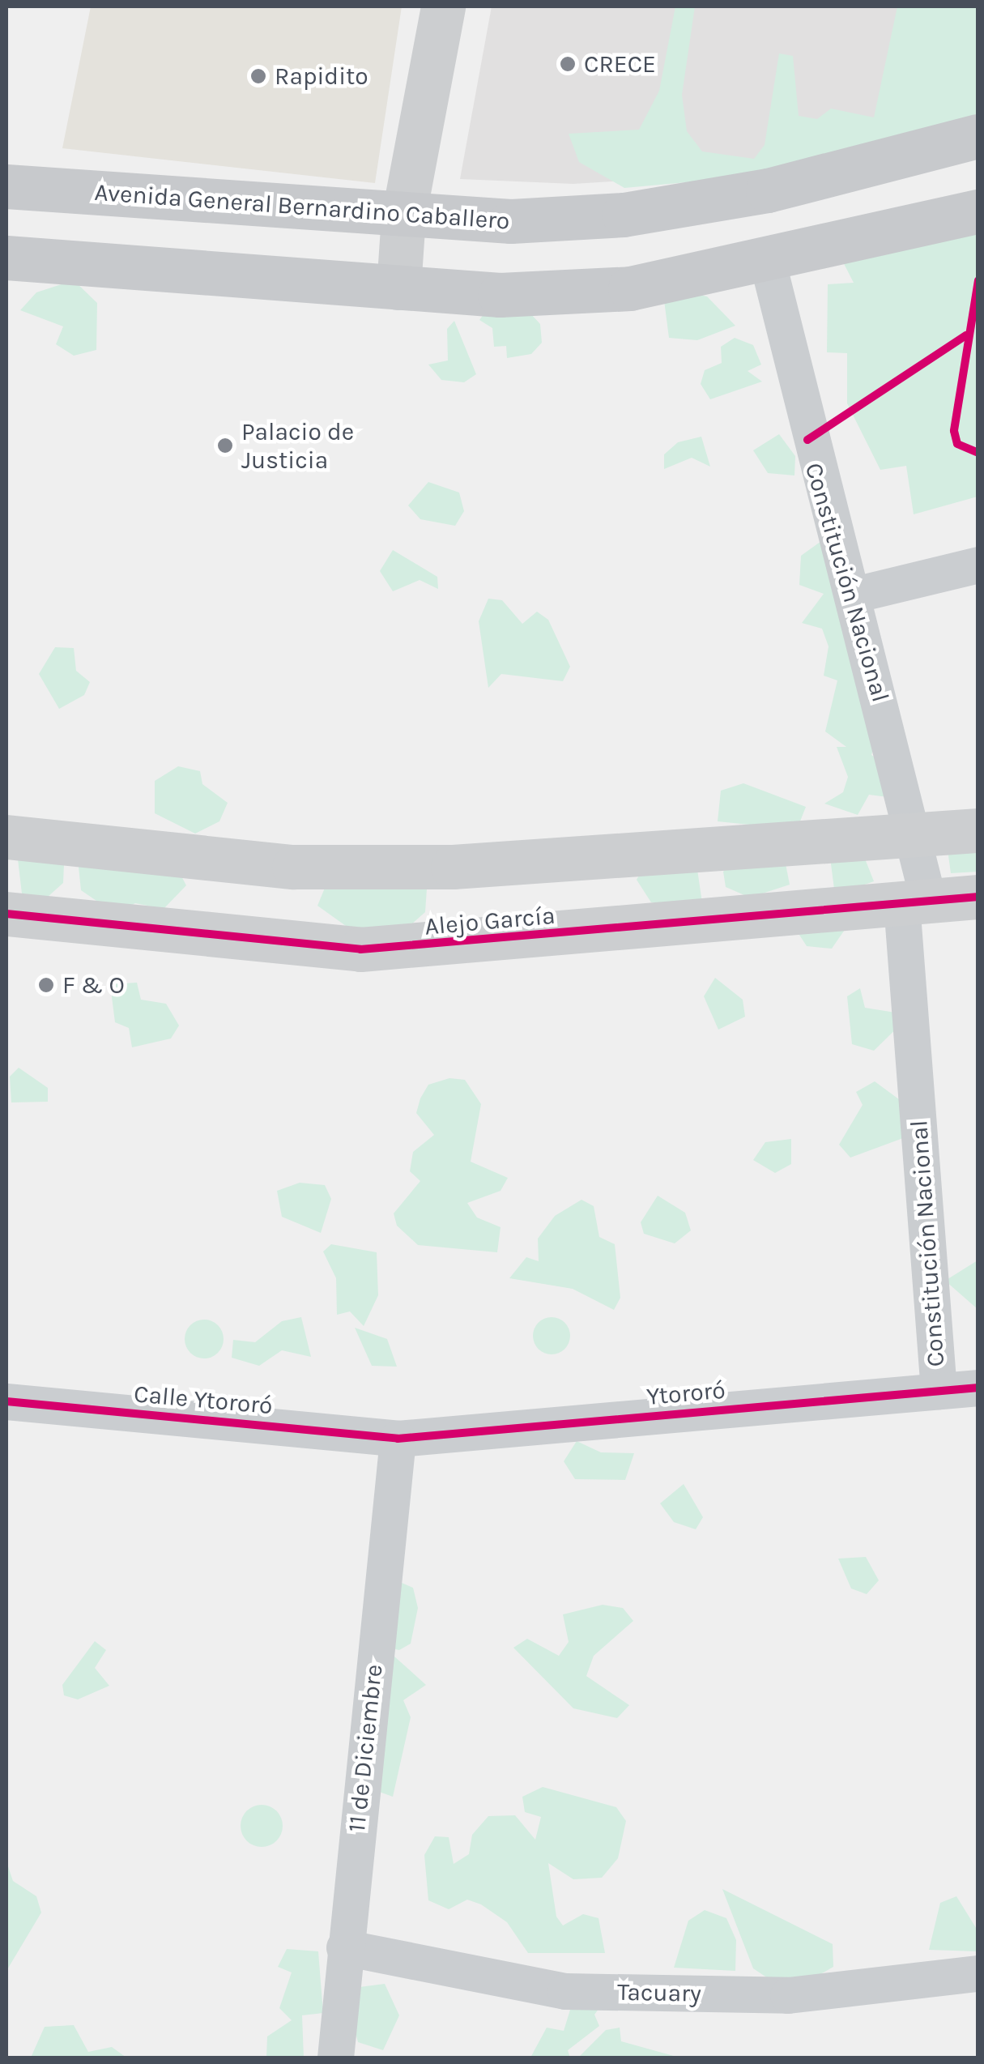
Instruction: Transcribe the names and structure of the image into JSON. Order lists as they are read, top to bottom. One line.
{"streets":{"main road":["Avenida General Bernardino Caballero"],"street":["Constitución Nacional","Alejo García","Ytororó","Calle Ytororó","11 de Diciembre","Tacuary"]},"crossings":[["Constitución Nacional","Alejo García"],["Constitución Nacional","Ytororó"],["Ytororó","Calle Ytororó"],["Ytororó","11 de Diciembre"],["Calle Ytororó","11 de Diciembre"],["11 de Diciembre","Tacuary"]],"places":["CRECE","Rapidito","Palacio de Justicia","F & O"]}
